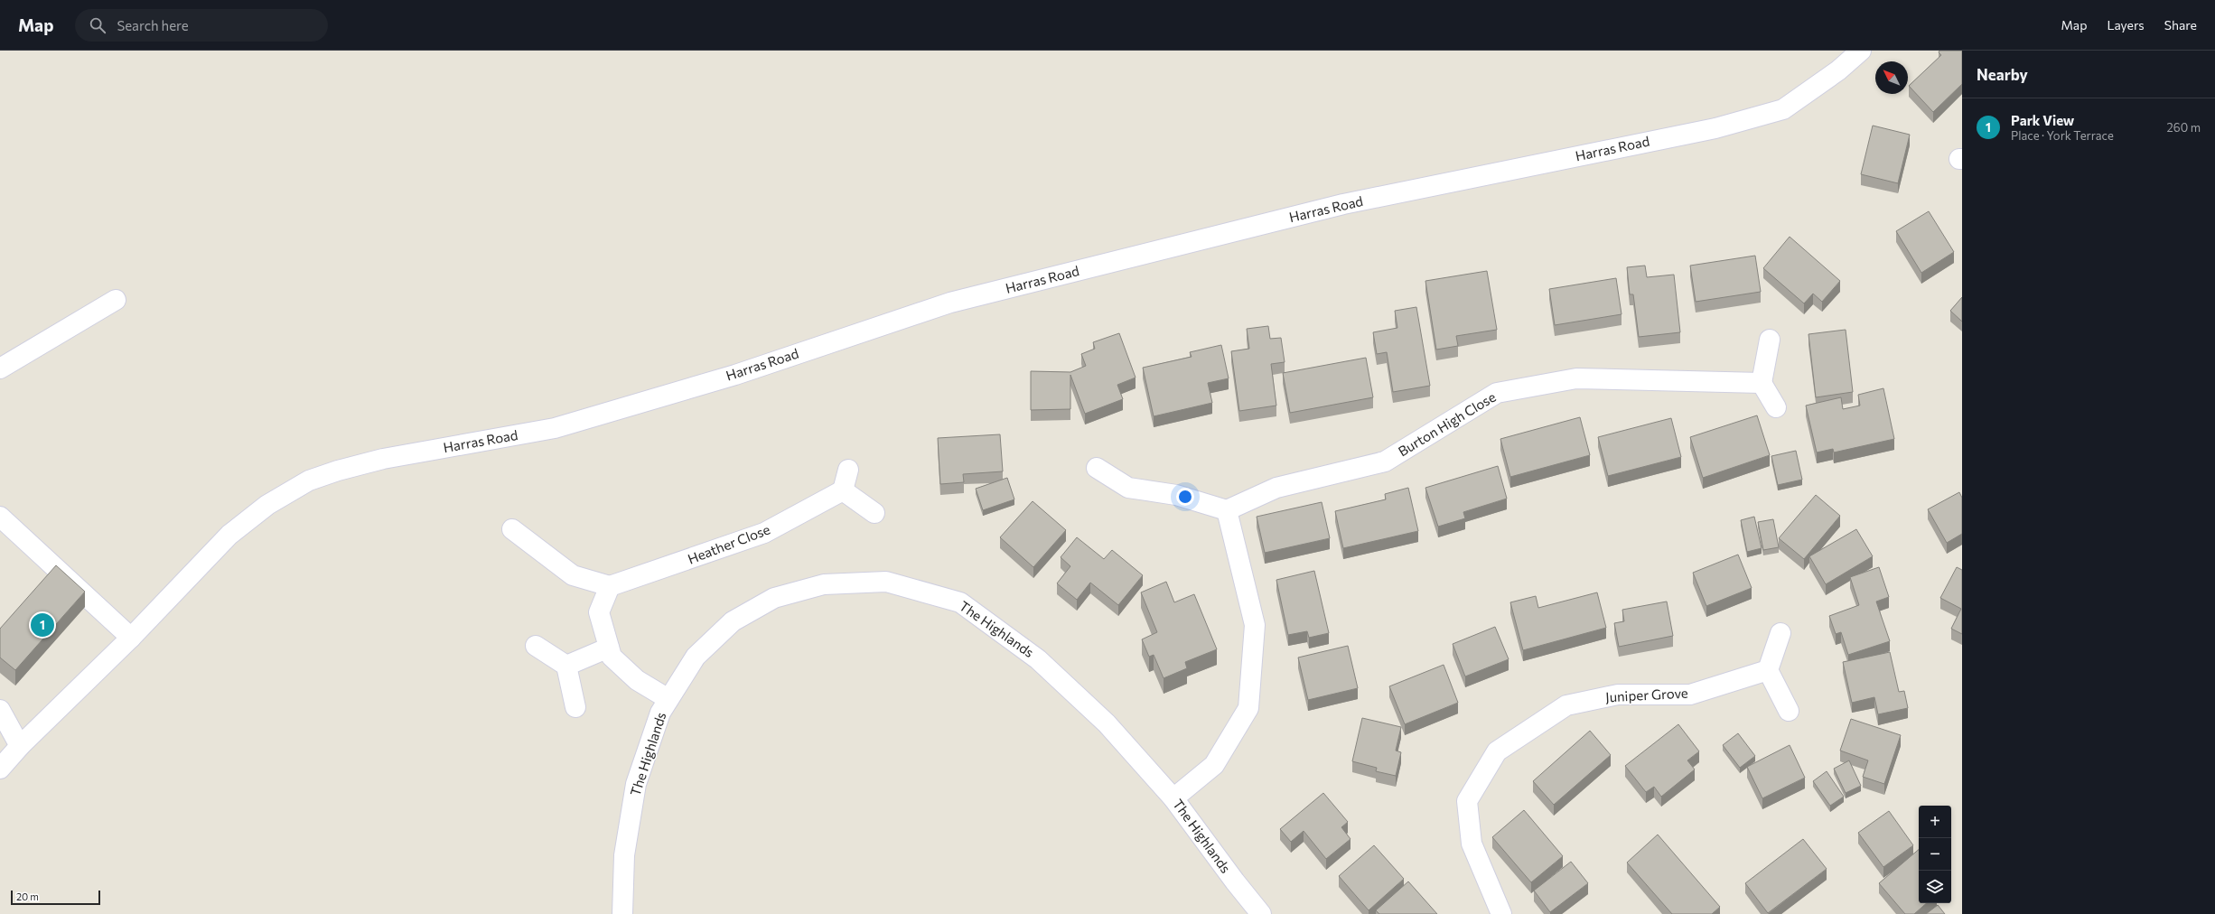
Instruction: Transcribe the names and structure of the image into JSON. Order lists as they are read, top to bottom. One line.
{"streets":{"street":["Harras Road","Burton High Close","Heather Close","The Highlands","Juniper Grove"]},"scale_bar":"20 m","north":"top left","page":{"header":"Map","search":"Search here","nav":["Map","Layers","Share"],"heading":"Nearby","list":[{"mark":"1","name":"Park View","note":"Place · York Terrace","value":"260 m"}],"pins":"1","map_buttons":["+","−"],"scale":"20 m"}}
